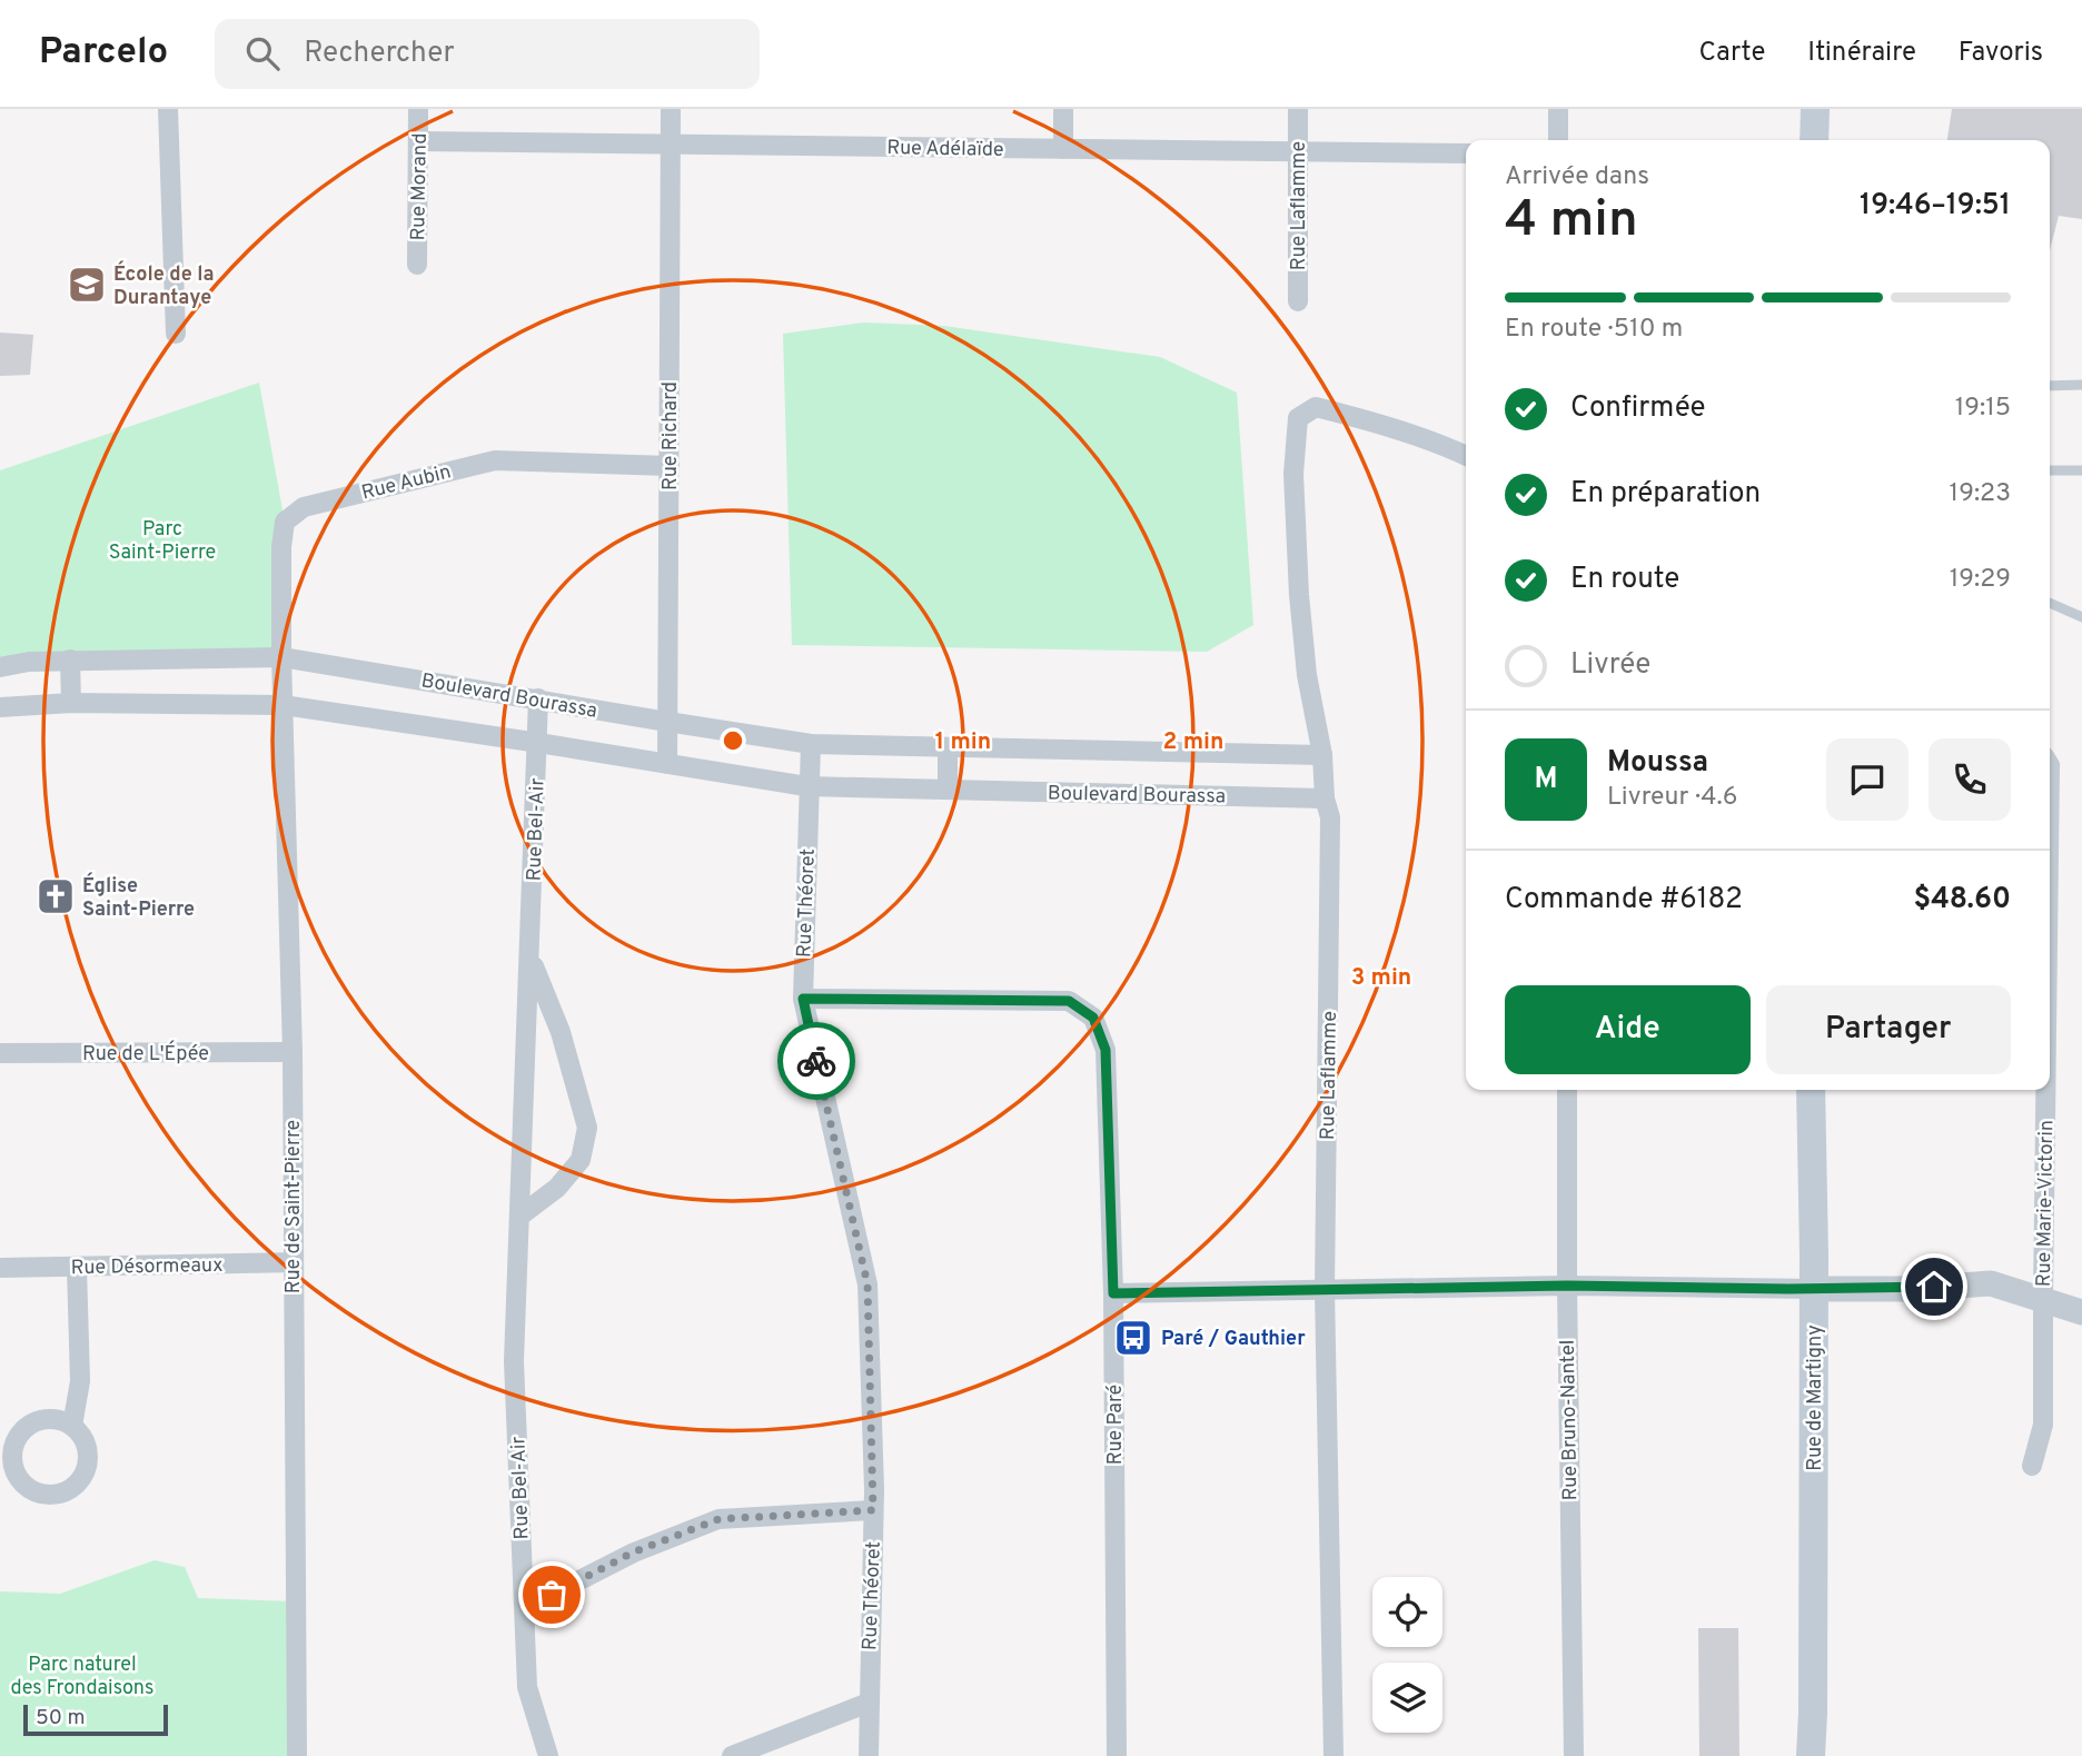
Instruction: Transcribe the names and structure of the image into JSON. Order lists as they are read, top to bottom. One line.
{"streets":{"main road":["Rue de Martigny"],"street":["Rue Adélaïde","Rue Morand","Rue Laflamme","Rue Richard","Rue Aubin","Boulevard Bourassa","Rue Bel-Air","Rue Théoret","Rue de L'Épée","Rue Marie-Victorin","Rue de Saint-Pierre","Rue Désormeaux","Rue Bruno-Nantel","Rue Paré"]},"crossings":[["Rue Adélaïde","Rue Morand"],["Rue Adélaïde","Rue Laflamme"],["Rue Adélaïde","Rue Richard"],["Rue Laflamme","Boulevard Bourassa"],["Rue Richard","Rue Aubin"],["Rue Richard","Boulevard Bourassa"],["Rue Aubin","Boulevard Bourassa"],["Rue Aubin","Rue de Saint-Pierre"],["Boulevard Bourassa","Rue Bel-Air"],["Boulevard Bourassa","Rue Théoret"],["Boulevard Bourassa","Rue de Saint-Pierre"],["Rue Théoret","Rue Paré"],["Rue de L'Épée","Rue de Saint-Pierre"],["Rue de Saint-Pierre","Rue Désormeaux"]],"parks":["Parc Saint-Pierre","Parc naturel des Frondaisons"],"places":{"school or university":["École de la Durantaye"],"church":["Église Saint-Pierre"],"bus stop":["Paré / Gauthier"]},"scale_bar":"50 m","page":{"header":"Parcelo","search":"Rechercher","nav":["Carte","Itinéraire","Favoris"],"heading":["4 min","Arrivée dans","19:46–19:51"],"panel":["Moussa","Livreur · 4.6","Commande #6182","$48.60"],"bar":"En route · 510 m","list":[["Confirmée","19:15"],["En préparation","19:23"],["En route","19:29"],"Livrée"],"round":"M","buttons":["Aide","Partager"],"scale":"50 m"},"rings":["1 min","2 min","3 min"]}
